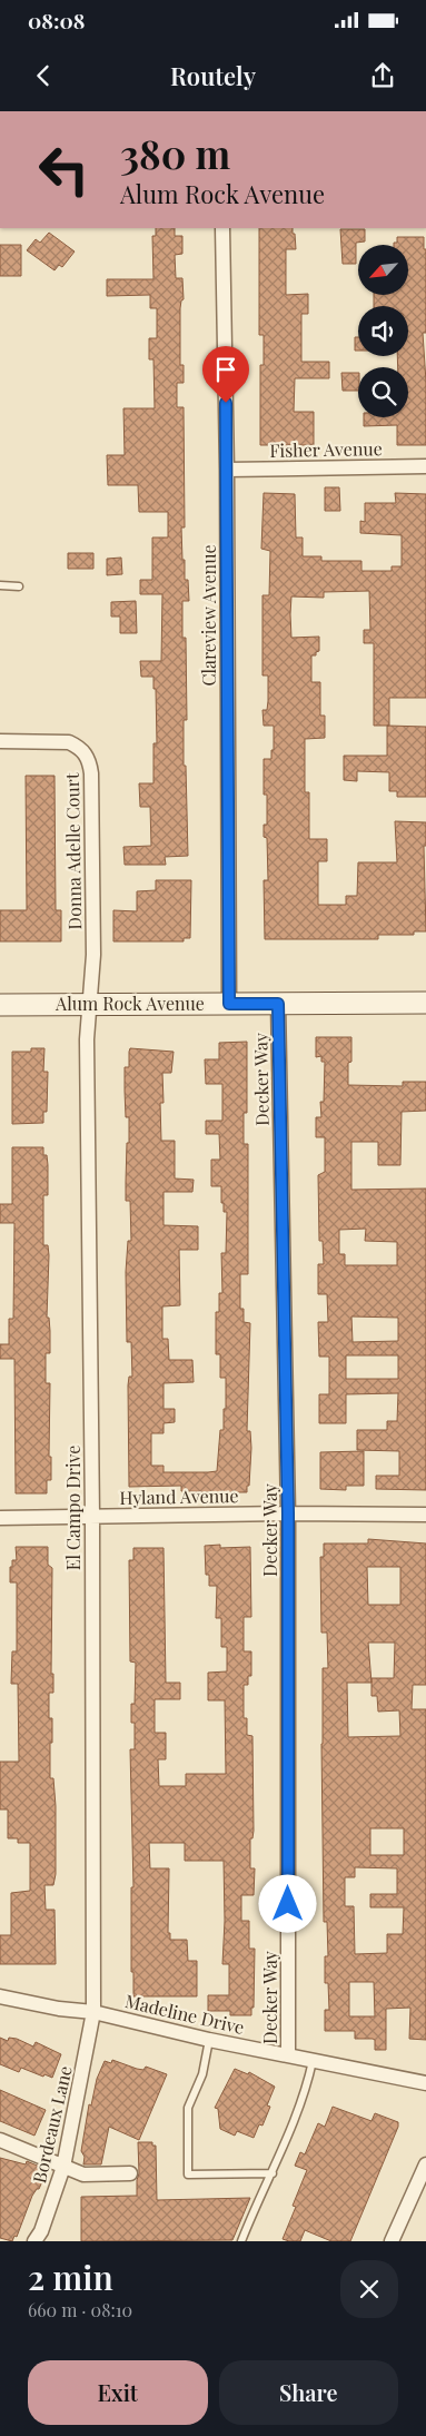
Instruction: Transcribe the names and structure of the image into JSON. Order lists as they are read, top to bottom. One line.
{"streets":{"main road":["Alum Rock Avenue"],"street":["Fisher Avenue","Clareview Avenue","Donna Adelle Court","Decker Way","Hyland Avenue","El Campo Drive","Madeline Drive","Bordeaux Lane"]},"crossings":[["Fisher Avenue","Clareview Avenue"],["Clareview Avenue","Alum Rock Avenue"],["Donna Adelle Court","Alum Rock Avenue"],["Donna Adelle Court","El Campo Drive"],["Alum Rock Avenue","Decker Way"],["Alum Rock Avenue","El Campo Drive"],["Decker Way","Hyland Avenue"],["Decker Way","Madeline Drive"],["Hyland Avenue","El Campo Drive"],["El Campo Drive","Madeline Drive"],["El Campo Drive","Bordeaux Lane"],["Madeline Drive","Bordeaux Lane"]],"north":"bottom left","page":{"status":"08:08","header":"Routely","turn":["380 m","Alum Rock Avenue"],"heading":["2 min","660 m · 08:10"],"buttons":["Exit","Share"]}}
